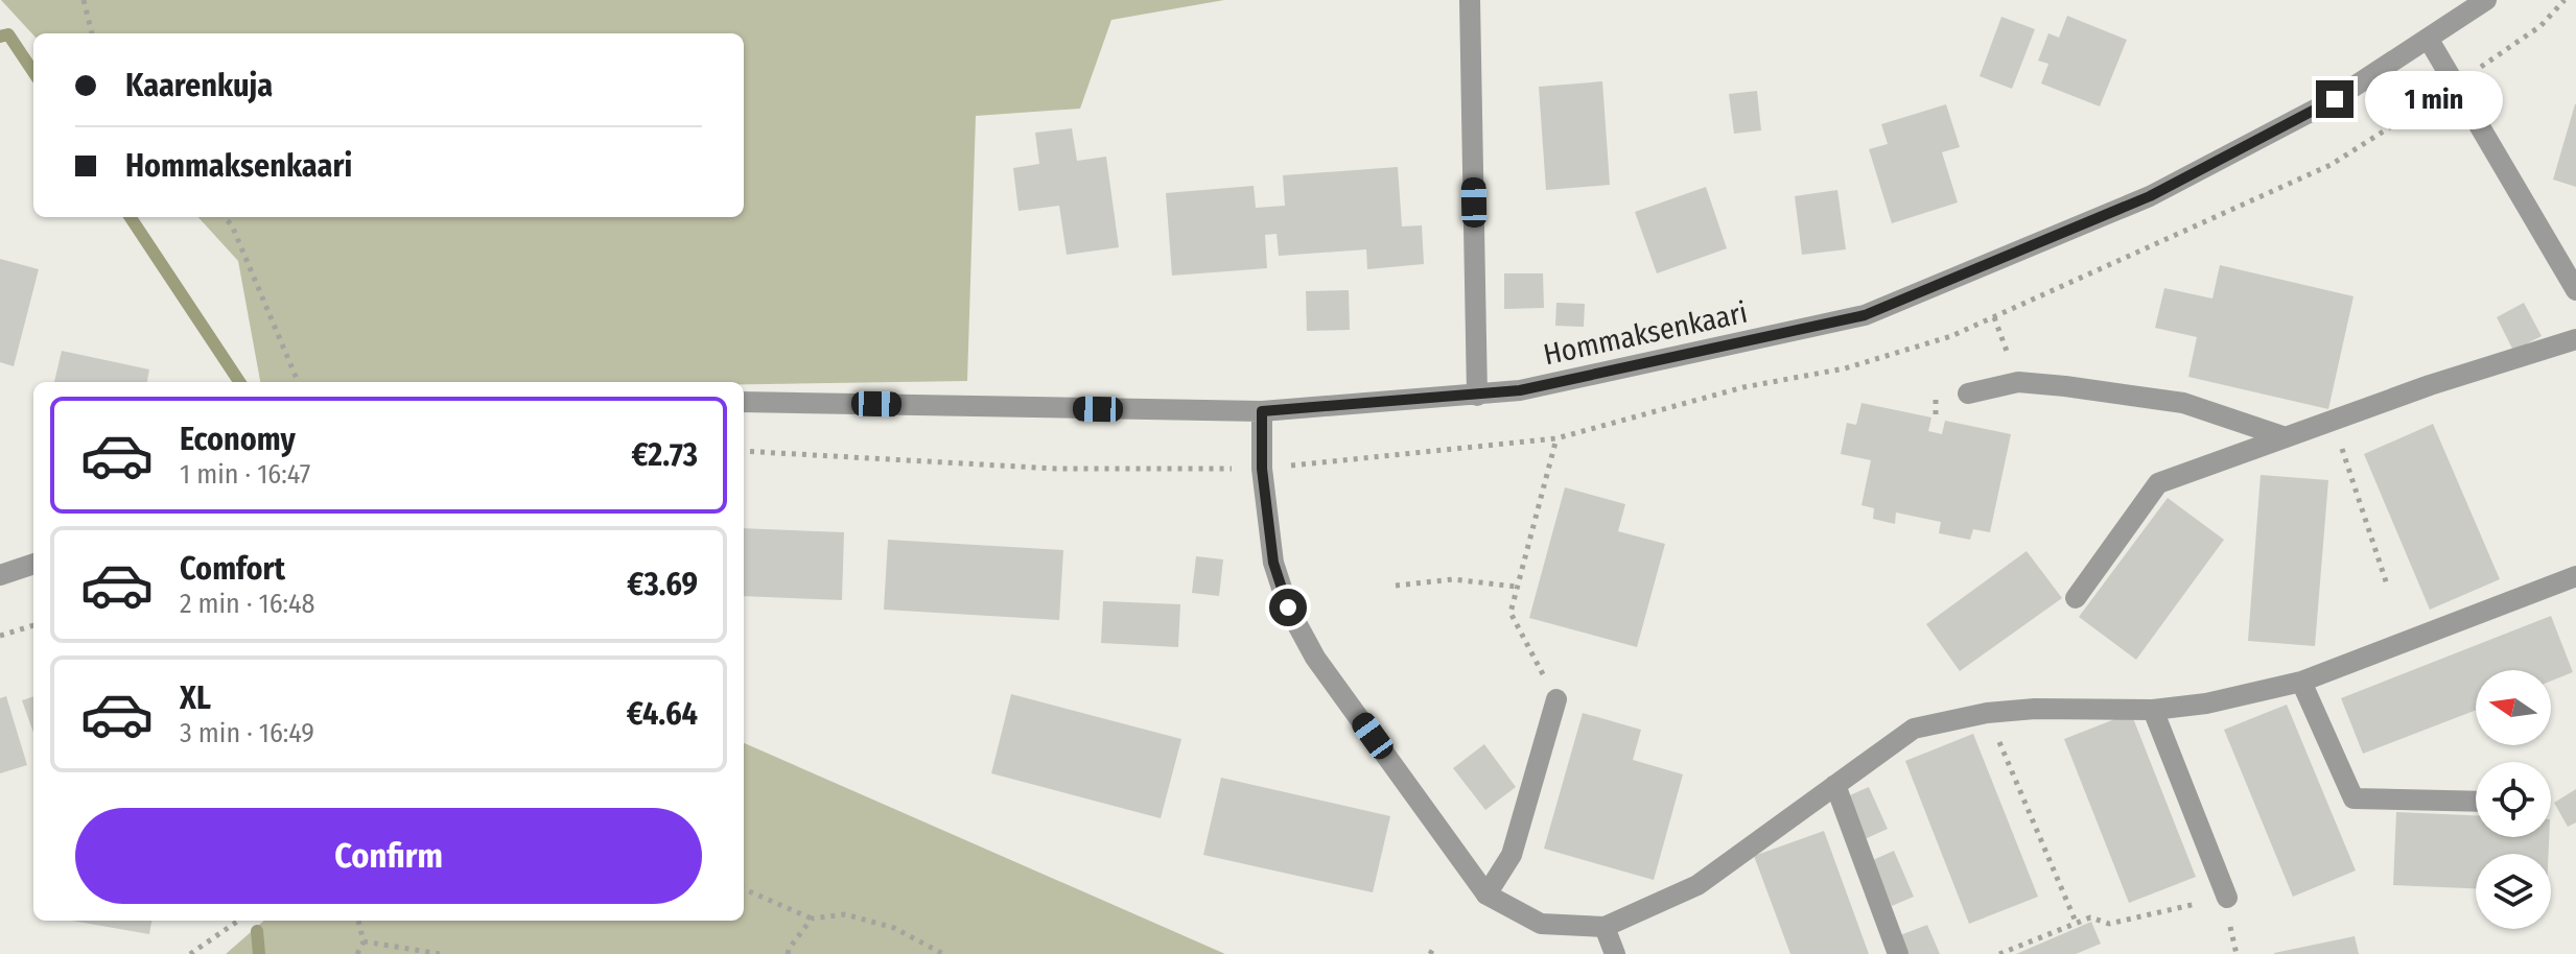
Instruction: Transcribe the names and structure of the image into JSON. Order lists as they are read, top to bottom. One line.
{"streets":{"street":["Hommaksenkaari"]},"north":"left","page":{"banner":["Kaarenkuja","Hommaksenkaari"],"bubble":"1 min","list":[{"name":"Economy","note":"1 min · 16:47","value":"€2.73"},{"name":"Comfort","note":"2 min · 16:48","value":"€3.69"},{"name":"XL","note":"3 min · 16:49","value":"€4.64"}],"buttons":"Confirm"}}
